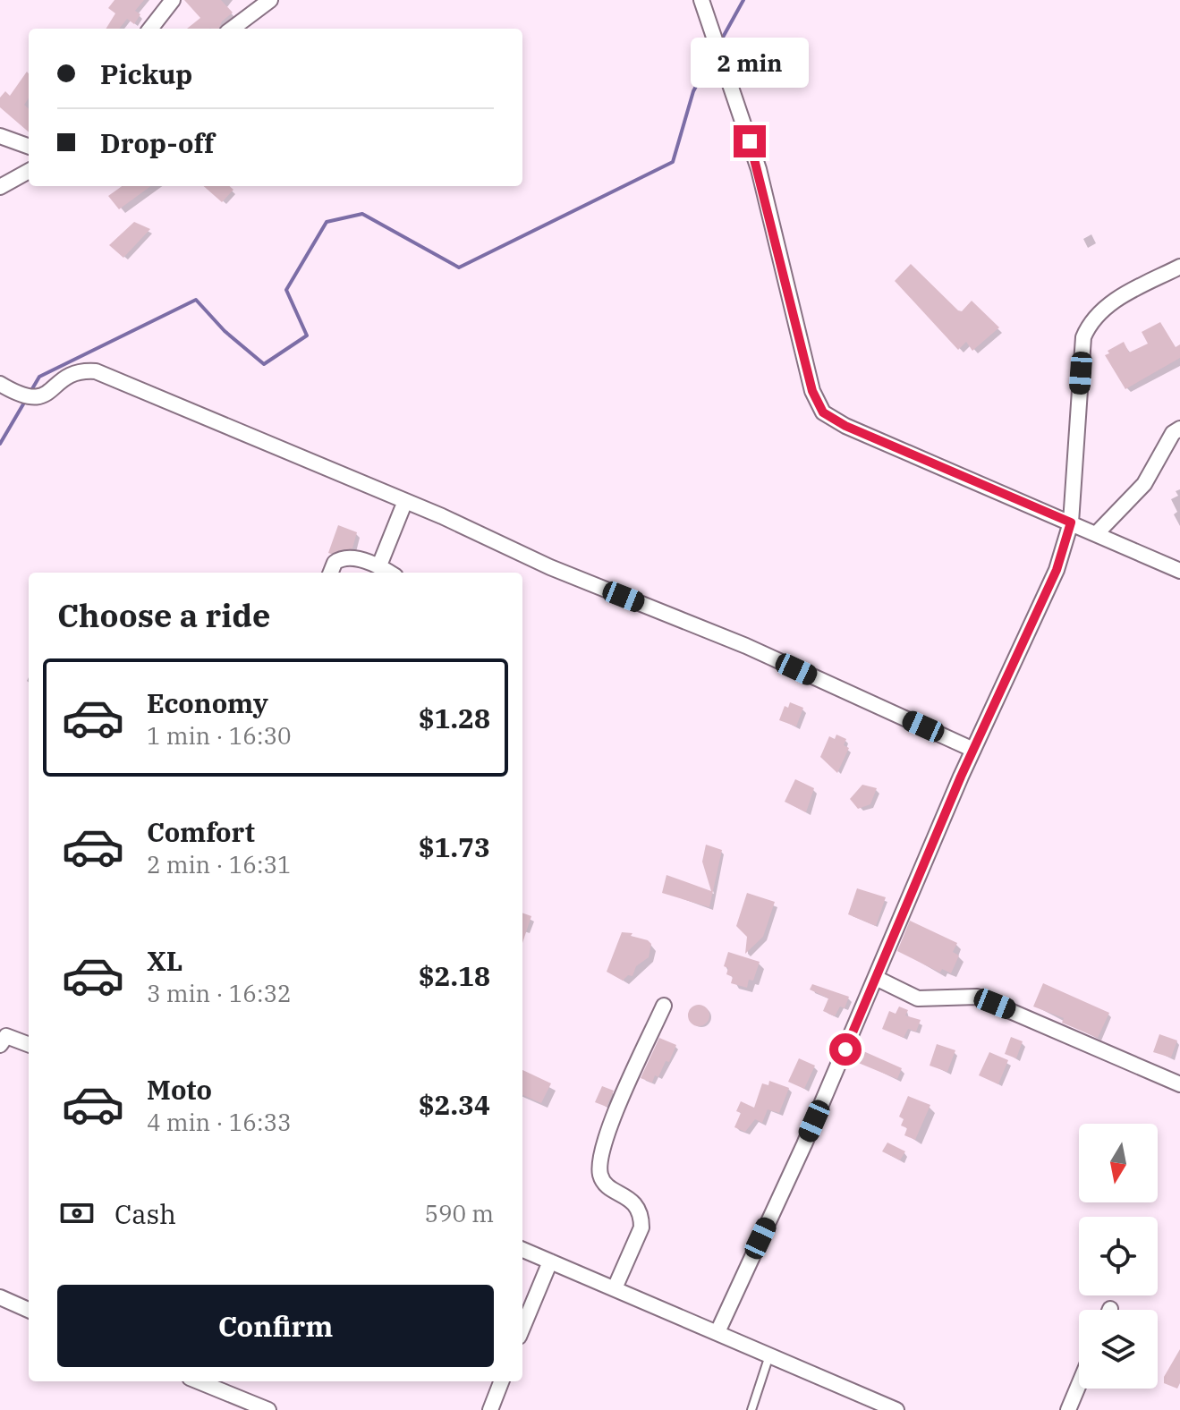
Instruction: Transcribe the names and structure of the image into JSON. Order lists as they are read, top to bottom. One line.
{"north":"bottom","page":{"banner":["Pickup","Drop-off"],"bubble":"2 min","heading":"Choose a ride","list":[{"name":"Economy","note":"1 min · 16:30","value":"$1.28"},{"name":"Comfort","note":"2 min · 16:31","value":"$1.73"},{"name":"XL","note":"3 min · 16:32","value":"$2.18"},{"name":"Moto","note":"4 min · 16:33","value":"$2.34"}],"pay":["Cash","590 m"],"buttons":"Confirm"}}
